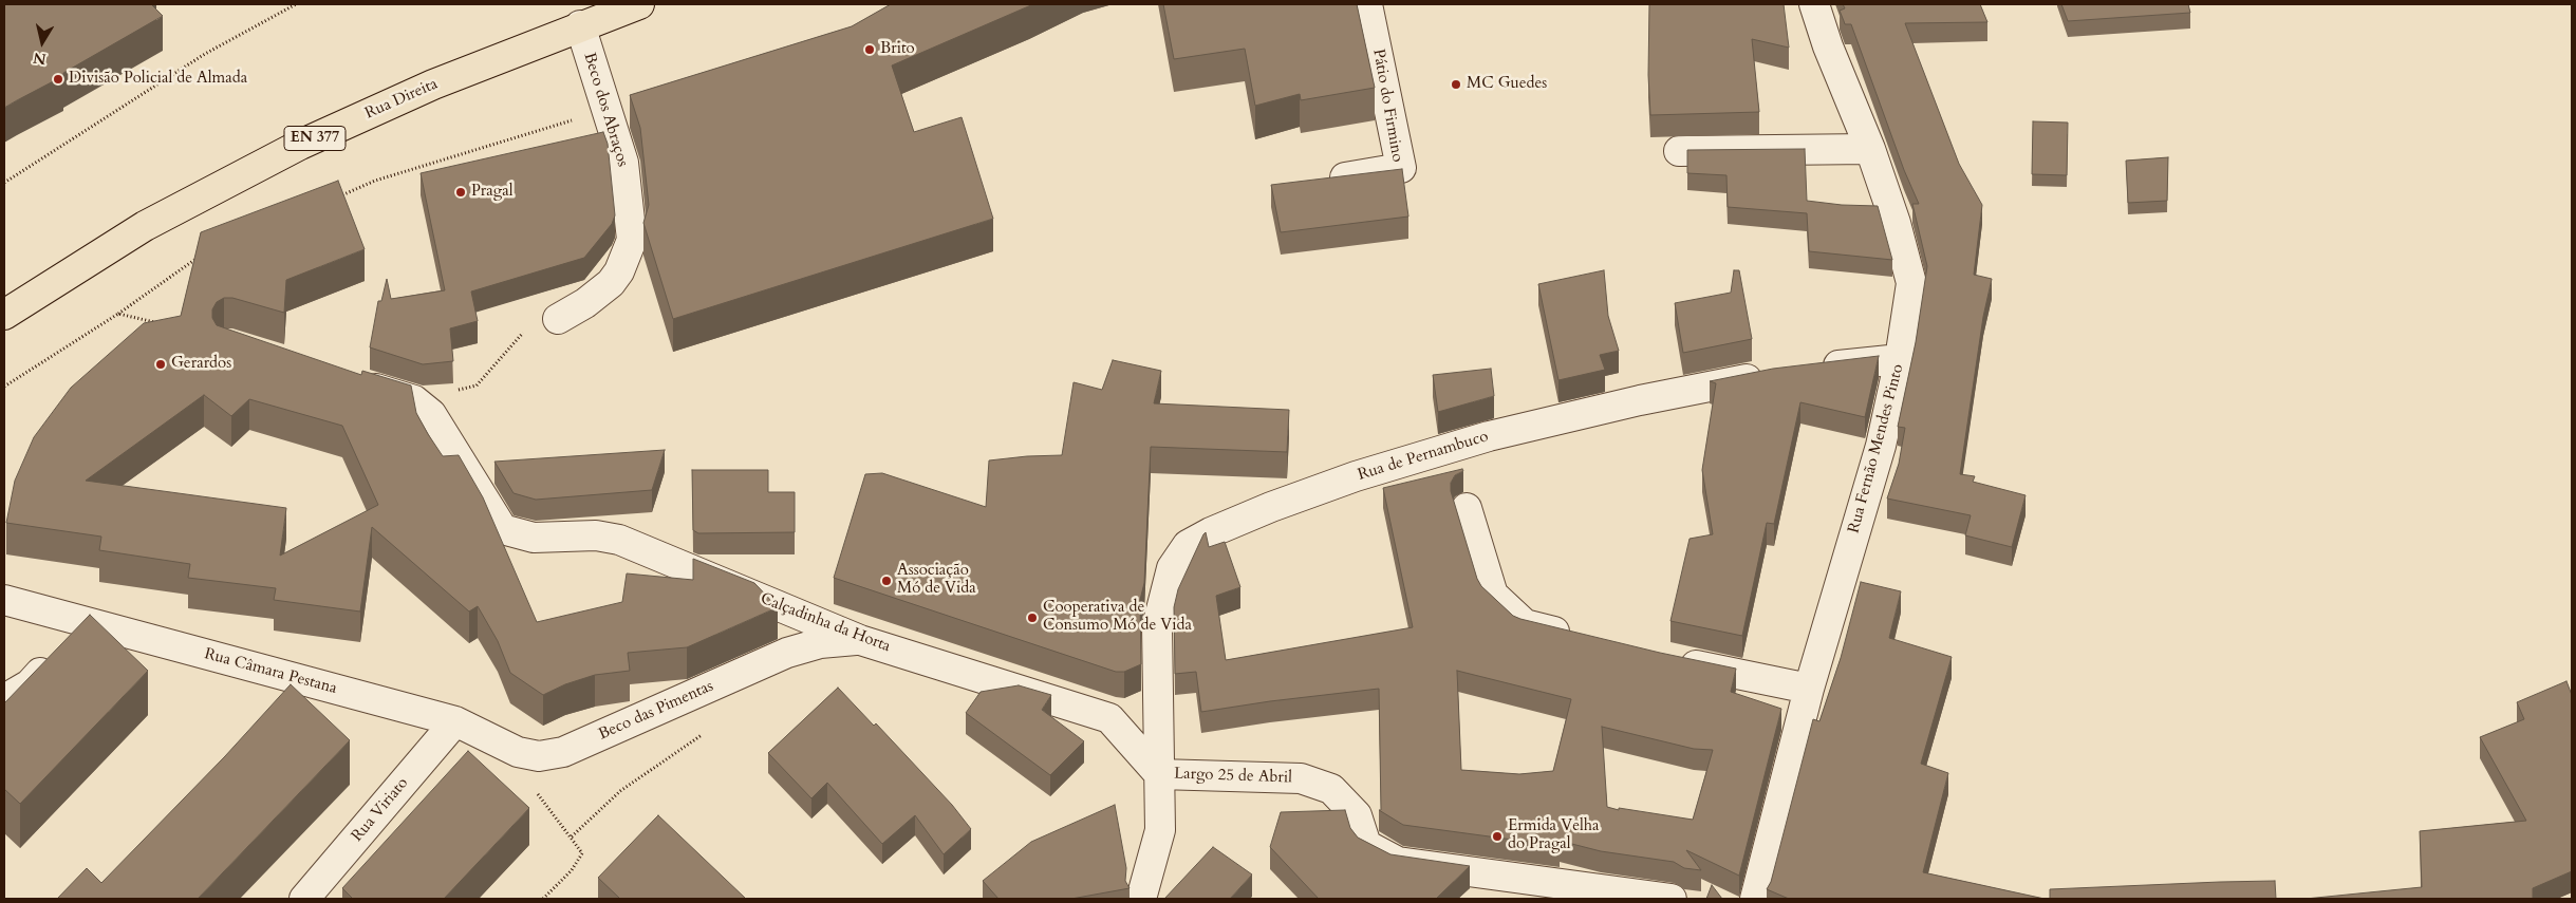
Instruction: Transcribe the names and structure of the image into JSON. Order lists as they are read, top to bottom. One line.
{"streets":{"main road":["Rua Direita","EN 377"],"street":["Pátio do Firmino","Beco dos Abraços","Rua Fernão Mendes Pinto","Rua de Pernambuco","Calçadinha da Horta","Rua Câmara Pestana","Beco das Pimentas","Largo 25 de Abril","Rua Viriato"]},"crossings":[["Rua Direita","Beco dos Abraços"],["Rua de Pernambuco","Calçadinha da Horta"],["Rua de Pernambuco","Largo 25 de Abril"],["Calçadinha da Horta","Beco das Pimentas"],["Calçadinha da Horta","Largo 25 de Abril"],["Rua Câmara Pestana","Beco das Pimentas"],["Rua Câmara Pestana","Rua Viriato"],["Beco das Pimentas","Rua Viriato"]],"places":["Brito","Divisão Policial de Almada","MC Guedes","Pragal","Gerardos","Associação Mó de Vida","Cooperativa de Consumo Mó de Vida","Ermida Velha do Pragal"],"north":"bottom"}
